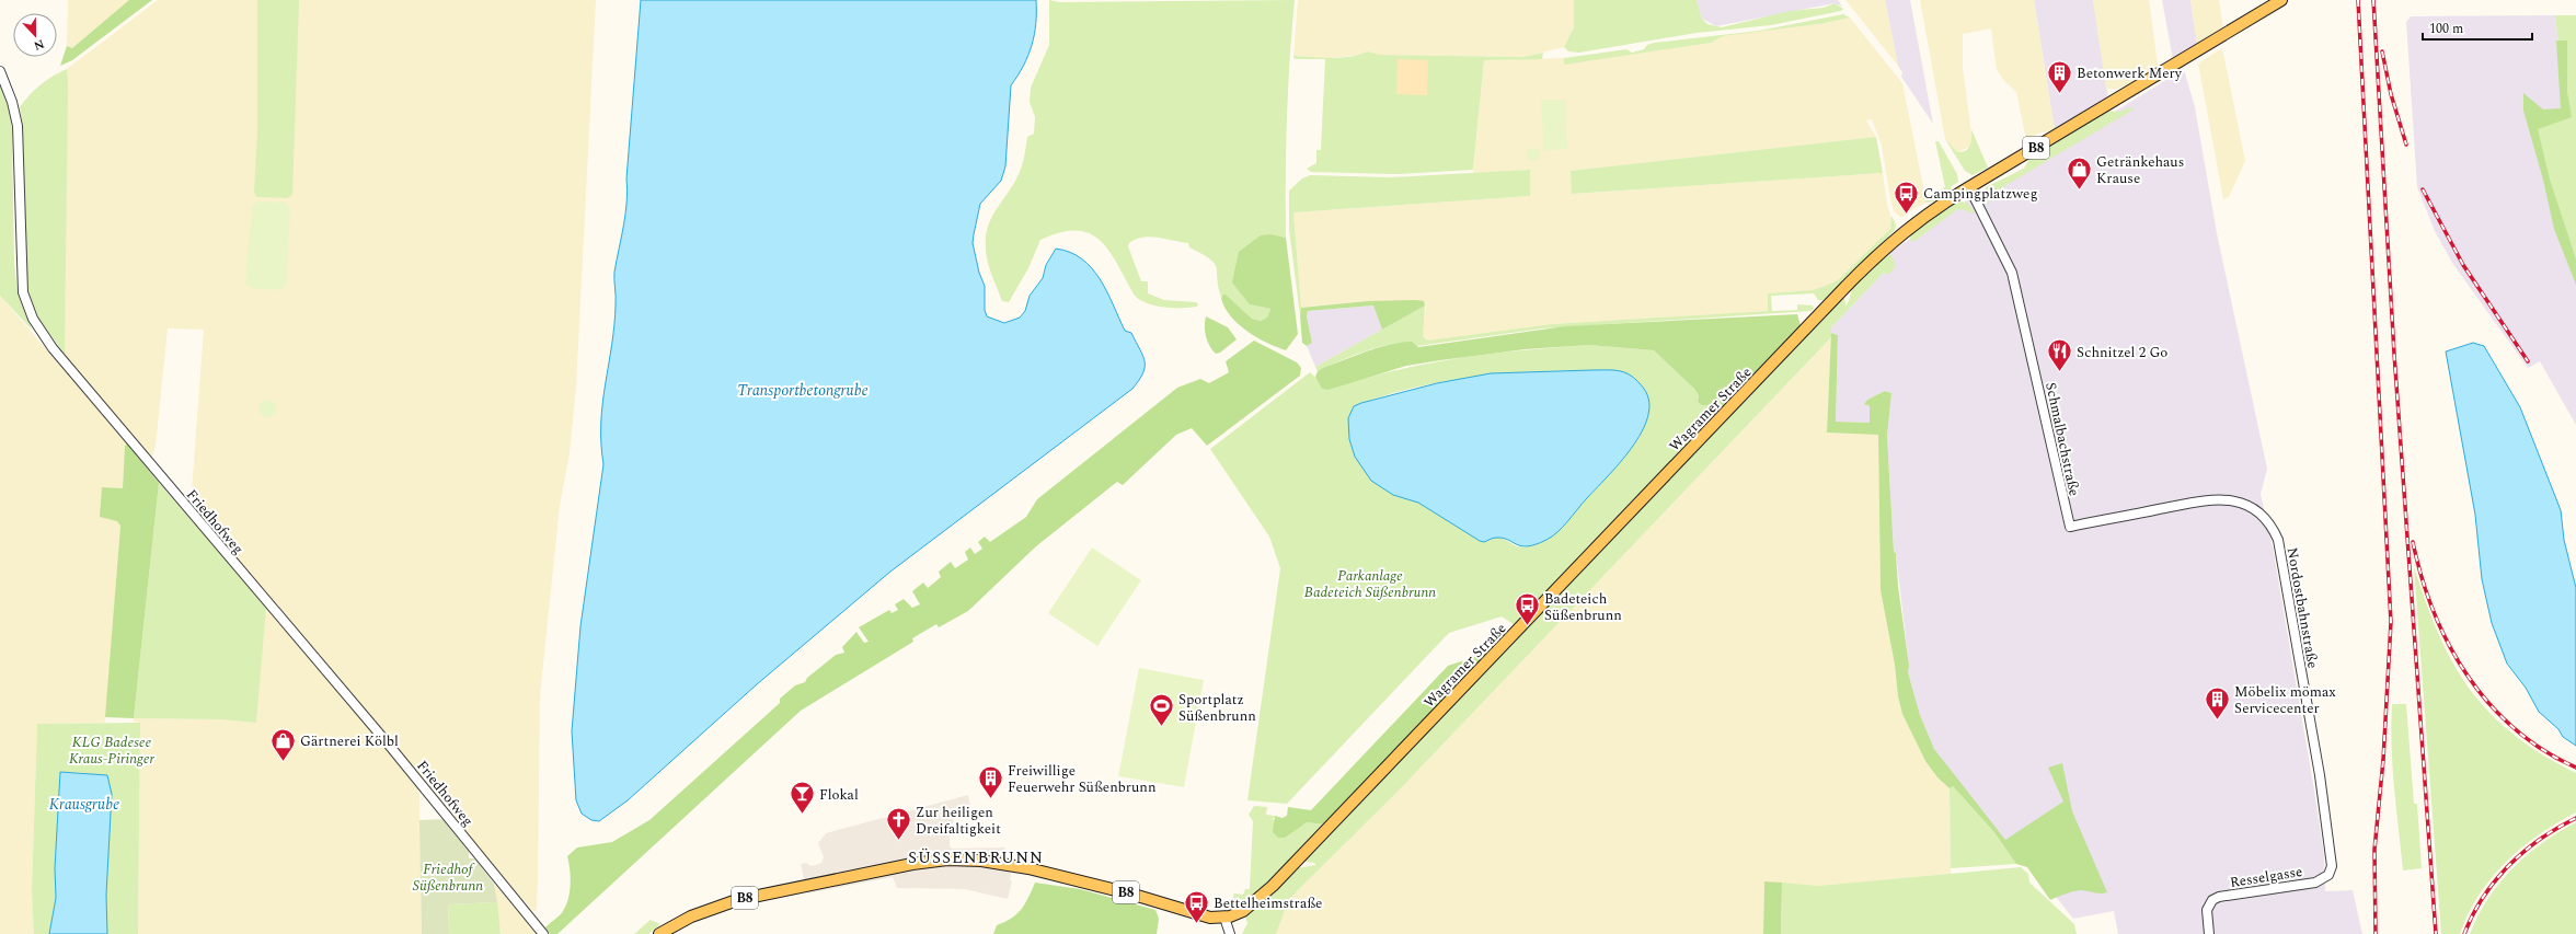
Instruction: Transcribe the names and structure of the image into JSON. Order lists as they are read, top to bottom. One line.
{"streets":{"main road":["B8","Wagramer Straße"],"street":["Schmalbachstraße","Friedhofweg","Nordostbahnstraße","Resselgasse"]},"crossings":[["B8","Wagramer Straße"],["Wagramer Straße","Schmalbachstraße"],["Schmalbachstraße","Nordostbahnstraße"],["Nordostbahnstraße","Resselgasse"]],"districts":["SÜSSENBRUNN"],"water":["Transportbetongrube","Krausgrube"],"parks":["Parkanlage Badeteich Süßenbrunn","KLG Badesee Kraus-Piringer","Friedhof Süßenbrunn"],"places":{"building":["Betonwerk Mery","Möbelix mömax Servicecenter","Freiwillige Feuerwehr Süßenbrunn"],"shop":["Getränkehaus Krause","Gärtnerei Kölbl"],"bus stop":["Campingplatzweg","Badeteich Süßenbrunn","Bettelheimstraße"],"restaurant":["Schnitzel 2 Go"],"sports":["Sportplatz Süßenbrunn"],"bar":["Flokal"],"church":["Zur heiligen Dreifaltigkeit"]},"scale_bar":"100 m","north":"bottom"}
